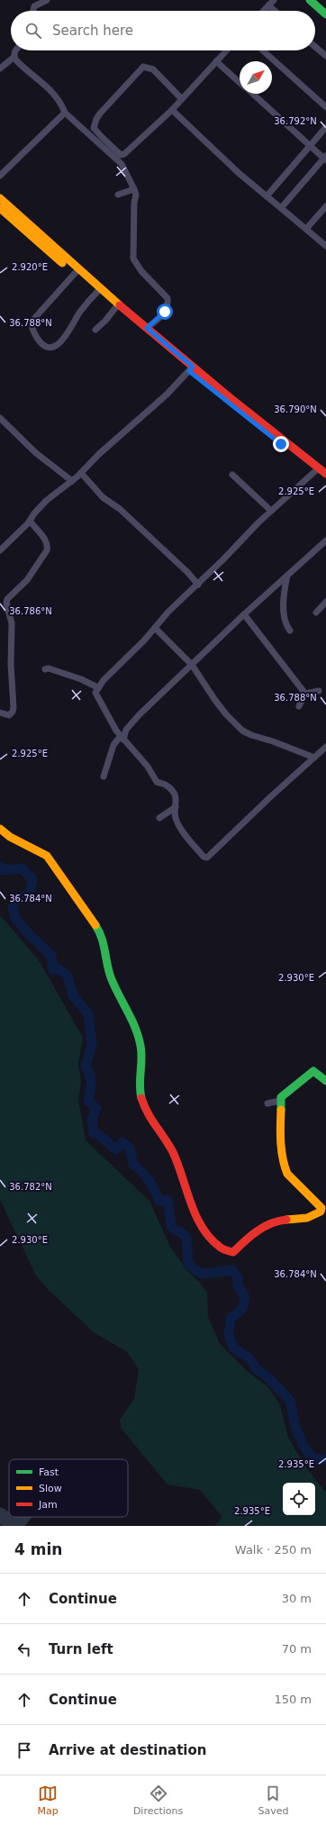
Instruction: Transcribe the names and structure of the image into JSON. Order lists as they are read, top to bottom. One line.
{"legend":["Fast","Slow","Jam"],"north":"top right","page":{"search":"Search here","heading":["4 min","Walk · 250 m"],"list":[["Continue","30 m"],["Turn left","70 m"],["Continue","150 m"],"Arrive at destination"],"nav":["Map","Directions","Saved"]},"coordinates":["36.792°N","2.920°E","36.788°N","36.790°N","2.925°E","36.786°N","36.784°N","2.930°E","36.782°N","2.935°E"]}
